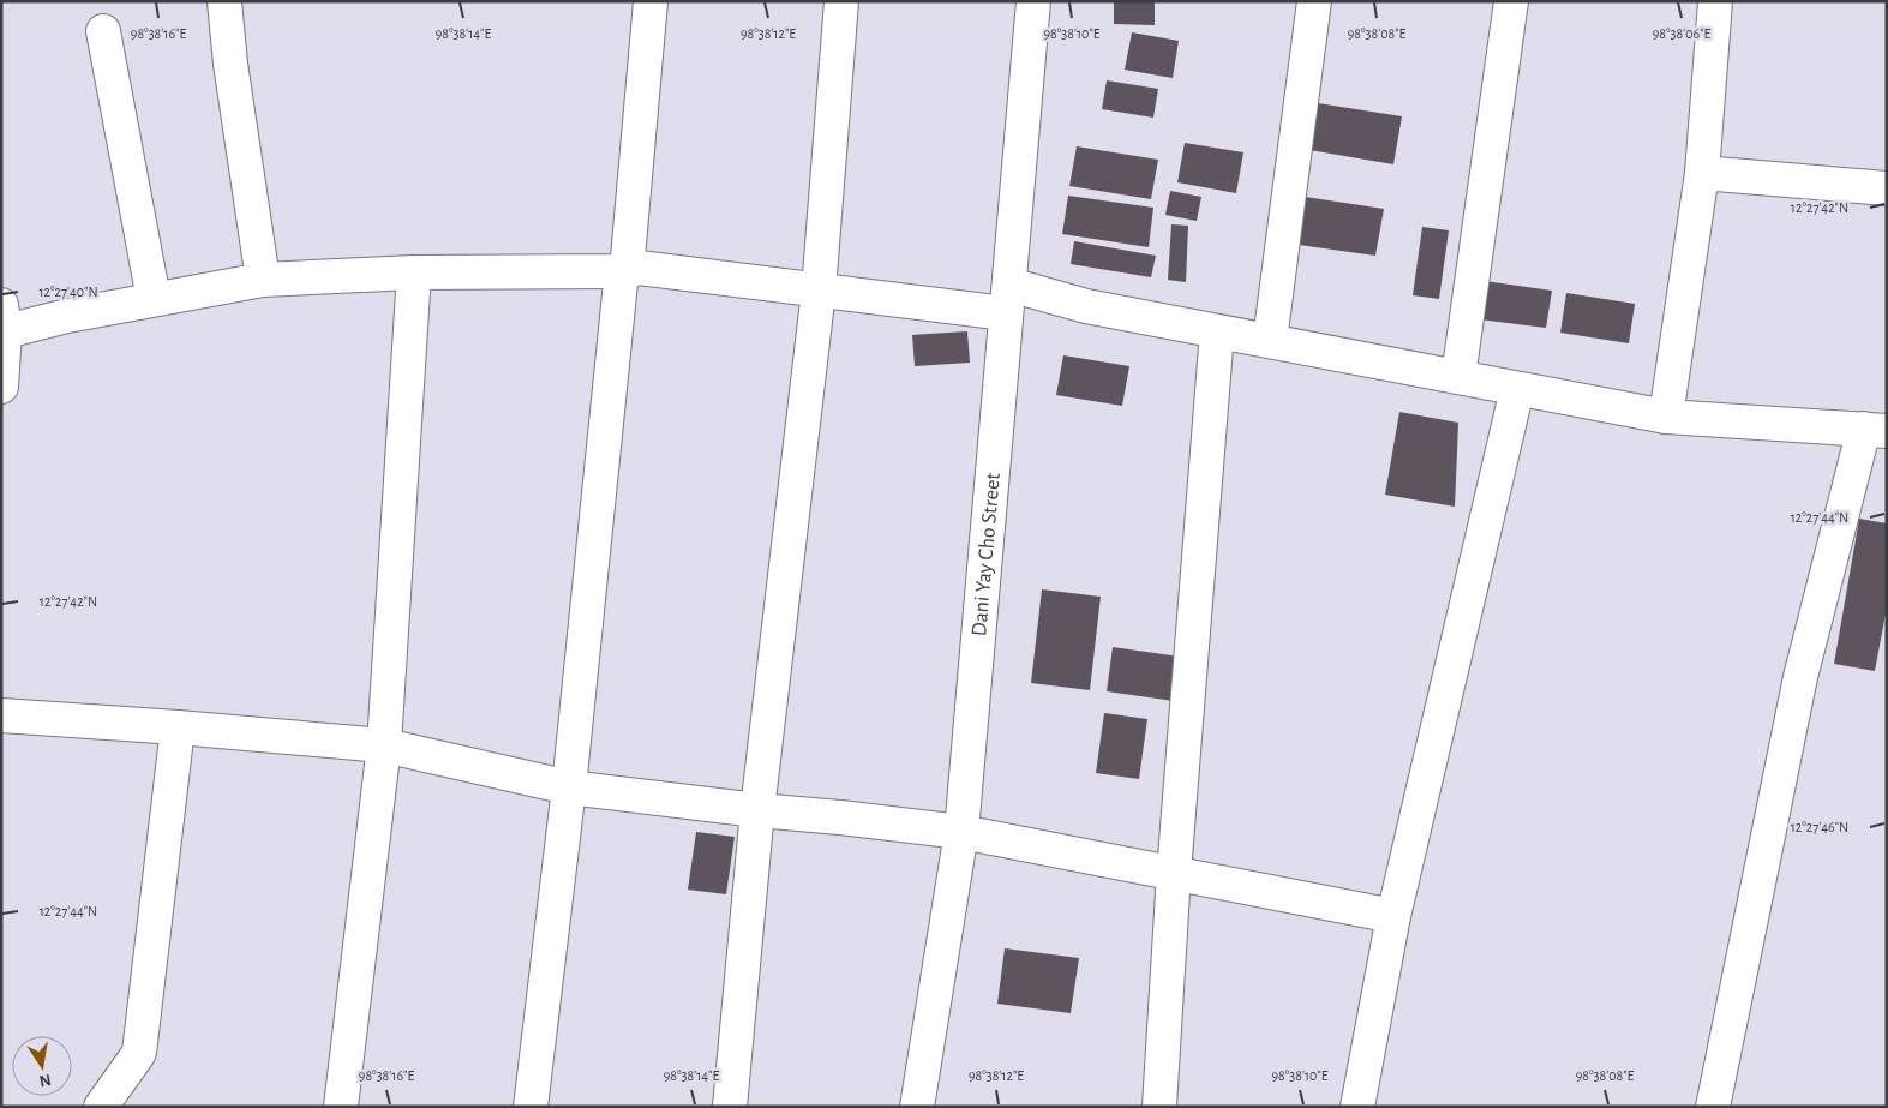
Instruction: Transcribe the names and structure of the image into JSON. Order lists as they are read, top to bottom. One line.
{"streets":{"street":["Dani Yay Cho Street"]},"north":"bottom","coordinates":["98°38'16\"E","98°38'14\"E","98°38'12\"E","98°38'10\"E","98°38'08\"E","98°38'06\"E","12°27'42\"N","12°27'40\"N","12°27'44\"N","12°27'46\"N"]}
